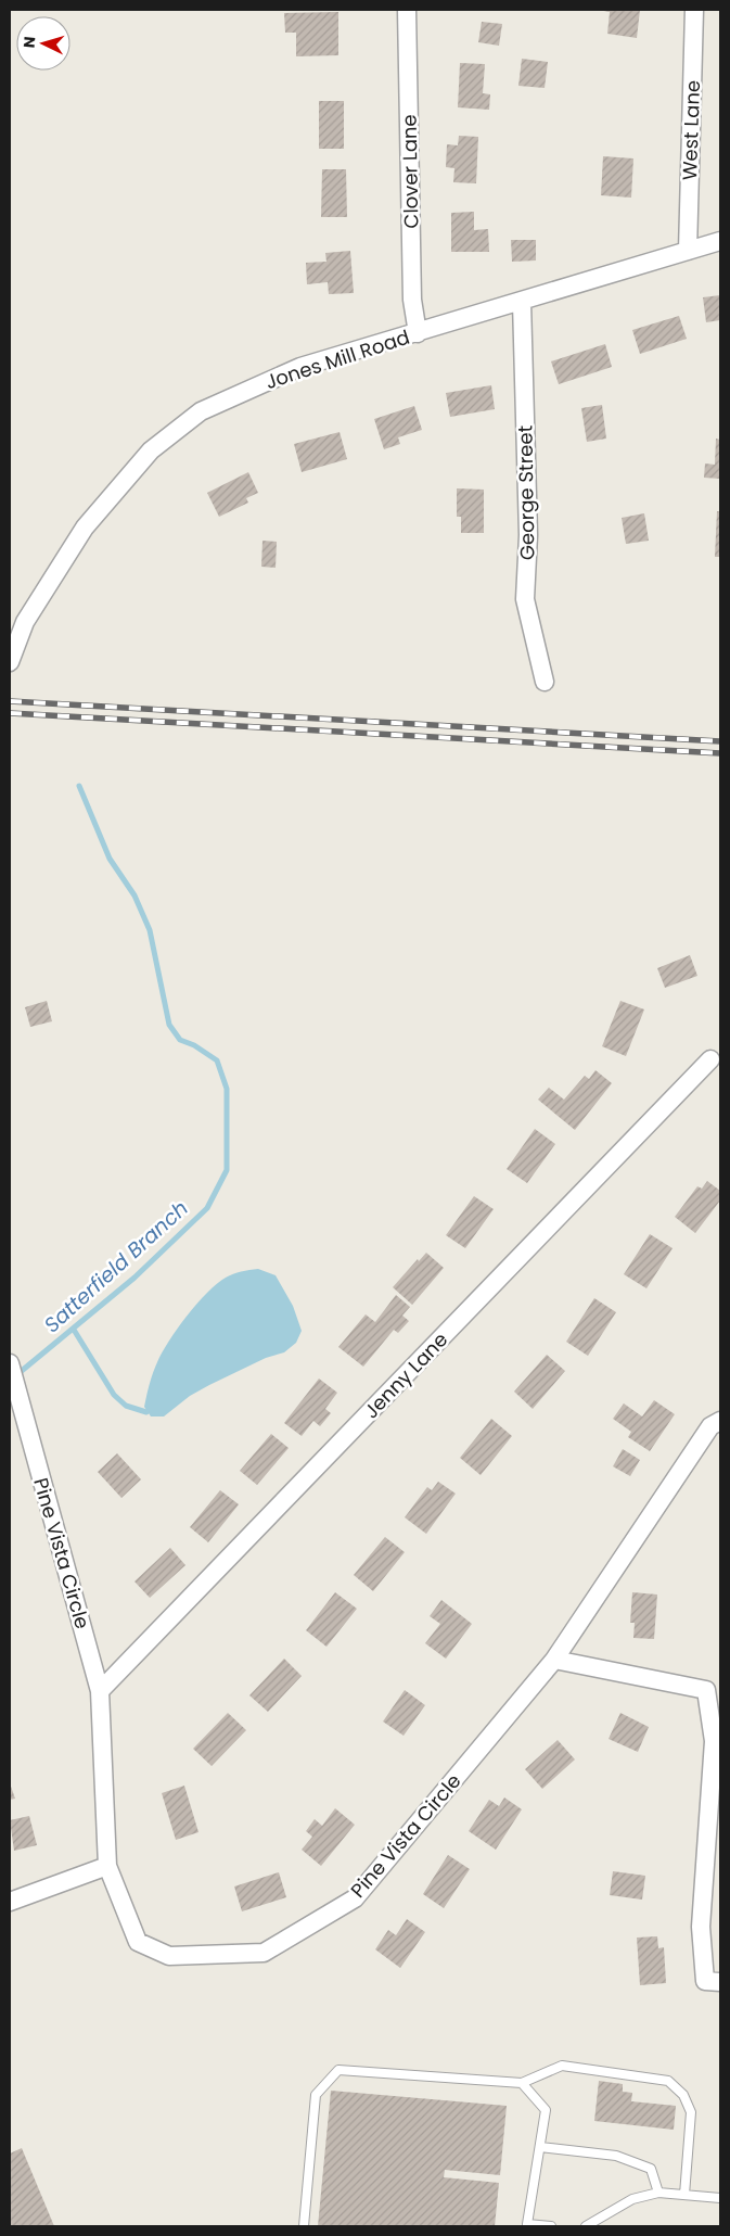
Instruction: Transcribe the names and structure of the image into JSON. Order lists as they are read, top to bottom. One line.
{"streets":{"street":["West Lane","Clover Lane","Jones Mill Road","George Street","Jenny Lane","Pine Vista Circle"]},"crossings":[["West Lane","Jones Mill Road"],["Clover Lane","Jones Mill Road"],["Jones Mill Road","George Street"],["Jenny Lane","Pine Vista Circle"]],"water":["Satterfield Branch"],"north":"left"}
